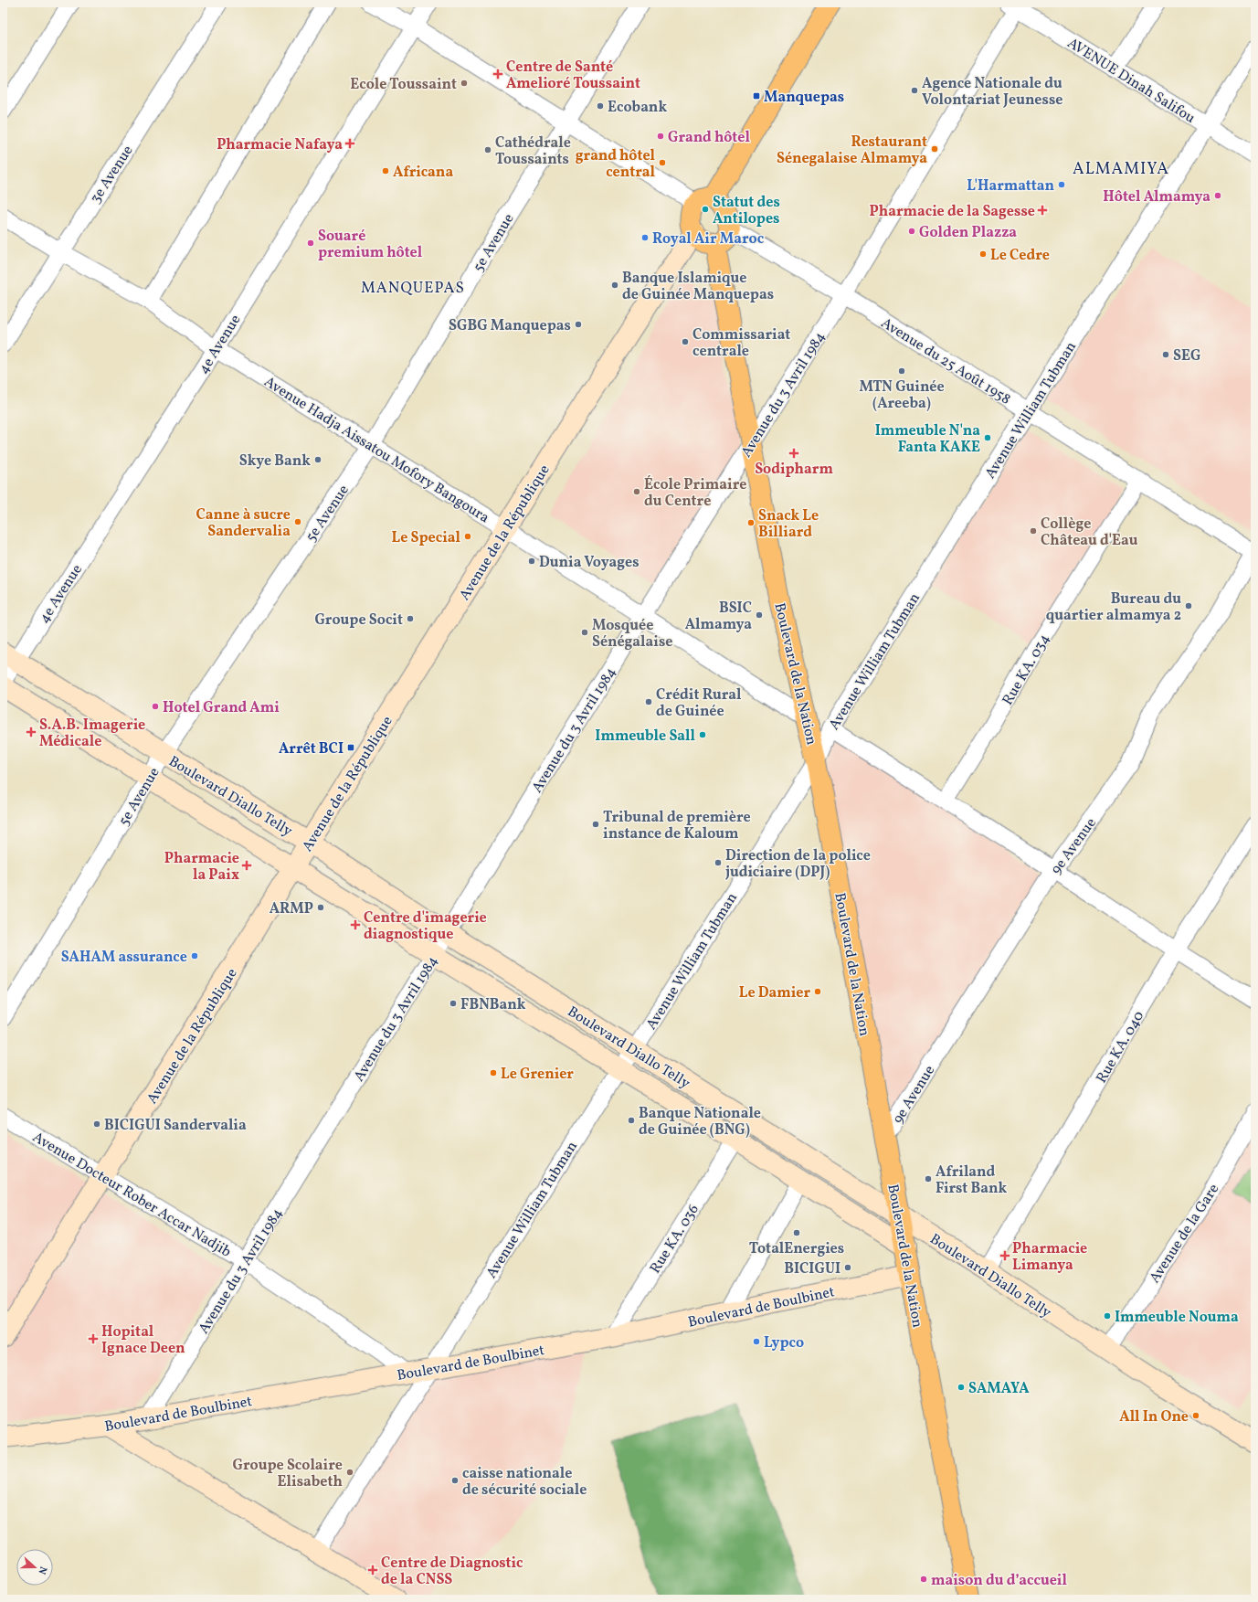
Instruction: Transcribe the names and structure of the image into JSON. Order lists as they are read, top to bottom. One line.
{"streets":{"main road":["Avenue de la République","Boulevard de la Nation","Boulevard Diallo Telly","Boulevard de Boulbinet"],"street":["AVENUE Dinah Salifou","3e Avenue","5e Avenue","4e Avenue","Avenue du 25 Août 1958","Avenue du 3 Avril 1984","Avenue William Tubman","Avenue Hadja Aissatou Mofory Bangoura","Rue KA. 034","9e Avenue","Rue KA. 040","Avenue Docteur Rober Accar Nadjib","Avenue de la Gare","Rue KA. 036"]},"crossings":[["AVENUE Dinah Salifou","Avenue du 3 Avril 1984"],["AVENUE Dinah Salifou","Avenue William Tubman"],["3e Avenue","Avenue Hadja Aissatou Mofory Bangoura"],["5e Avenue","Avenue Hadja Aissatou Mofory Bangoura"],["5e Avenue","Boulevard Diallo Telly"],["4e Avenue","Avenue Hadja Aissatou Mofory Bangoura"],["4e Avenue","Boulevard Diallo Telly"],["Avenue du 25 Août 1958","Avenue du 3 Avril 1984"],["Avenue du 25 Août 1958","Avenue William Tubman"],["Avenue du 25 Août 1958","Avenue de la République"],["Avenue du 25 Août 1958","Rue KA. 034"],["Avenue du 25 Août 1958","Boulevard de la Nation"],["Avenue du 25 Août 1958","9e Avenue"],["Avenue du 3 Avril 1984","Avenue Hadja Aissatou Mofory Bangoura"],["Avenue du 3 Avril 1984","Boulevard de la Nation"],["Avenue du 3 Avril 1984","Boulevard Diallo Telly"],["Avenue du 3 Avril 1984","Avenue Docteur Rober Accar Nadjib"],["Avenue du 3 Avril 1984","Boulevard de Boulbinet"],["Avenue William Tubman","Boulevard de la Nation"],["Avenue William Tubman","Boulevard Diallo Telly"],["Avenue William Tubman","Boulevard de Boulbinet"],["Avenue Hadja Aissatou Mofory Bangoura","Avenue de la République"],["Avenue Hadja Aissatou Mofory Bangoura","Boulevard de la Nation"],["Avenue de la République","Boulevard de la Nation"],["Avenue de la République","Boulevard Diallo Telly"],["Avenue de la République","Avenue Docteur Rober Accar Nadjib"],["Boulevard de la Nation","Boulevard Diallo Telly"],["Boulevard de la Nation","9e Avenue"],["Boulevard de la Nation","Boulevard de Boulbinet"],["Boulevard Diallo Telly","Rue KA. 040"],["Boulevard Diallo Telly","Avenue de la Gare"],["Boulevard Diallo Telly","Rue KA. 036"],["Avenue Docteur Rober Accar Nadjib","Boulevard de Boulbinet"],["Rue KA. 036","Boulevard de Boulbinet"]],"districts":["ALMAMIYA","MANQUEPAS"],"places":{"health":["Centre de Santé Amelioré Toussaint","Pharmacie Nafaya","Pharmacie de la Sagesse","Sodipharm","S.A.B. Imagerie Médicale","Pharmacie la Paix","Centre d'imagerie diagnostique","Pharmacie Limanya","Hopital Ignace Deen","Centre de Diagnostic de la CNSS"],"other":["Ecole Toussaint","Agence Nationale du Volontariat Jeunesse","Ecobank","Grand hôtel","Restaurant Sénegalaise Almamya","Cathédrale Toussaints","grand hôtel central","Africana","L'Harmattan","Hôtel Almamya","Statut des Antilopes","Golden Plazza","Royal Air Maroc","Souaré premium hôtel","Le Cedre","Banque Islamique de Guinée Manquepas","SGBG Manquepas","Commissariat centrale","SEG","MTN Guinée (Areeba)","Immeuble N'na Fanta KAKE","Skye Bank","École Primaire du Centre","Canne à sucre Sandervalia","Snack Le Billiard","Collège Château d'Eau","Le Special","Dunia Voyages","Bureau du quartier almamya 2","BSIC Almamya","Groupe Socit","Mosquée Sénégalaise","Crédit Rural de Guinée","Hotel Grand Ami","Immeuble Sall","Tribunal de première instance de Kaloum","Direction de la police judiciaire (DPJ)","ARMP","SAHAM assurance","Le Damier","FBNBank","Le Grenier","Banque Nationale de Guinée (BNG)","BICIGUI Sandervalia","Afriland First Bank","TotalEnergies","BICIGUI","Immeuble Nouma","Lypco","SAMAYA","All In One","Groupe Scolaire Elisabeth","caisse nationale de sécurité sociale","maison du d’accueil"],"transit":["Manquepas","Arrêt BCI"]},"north":"right"}
